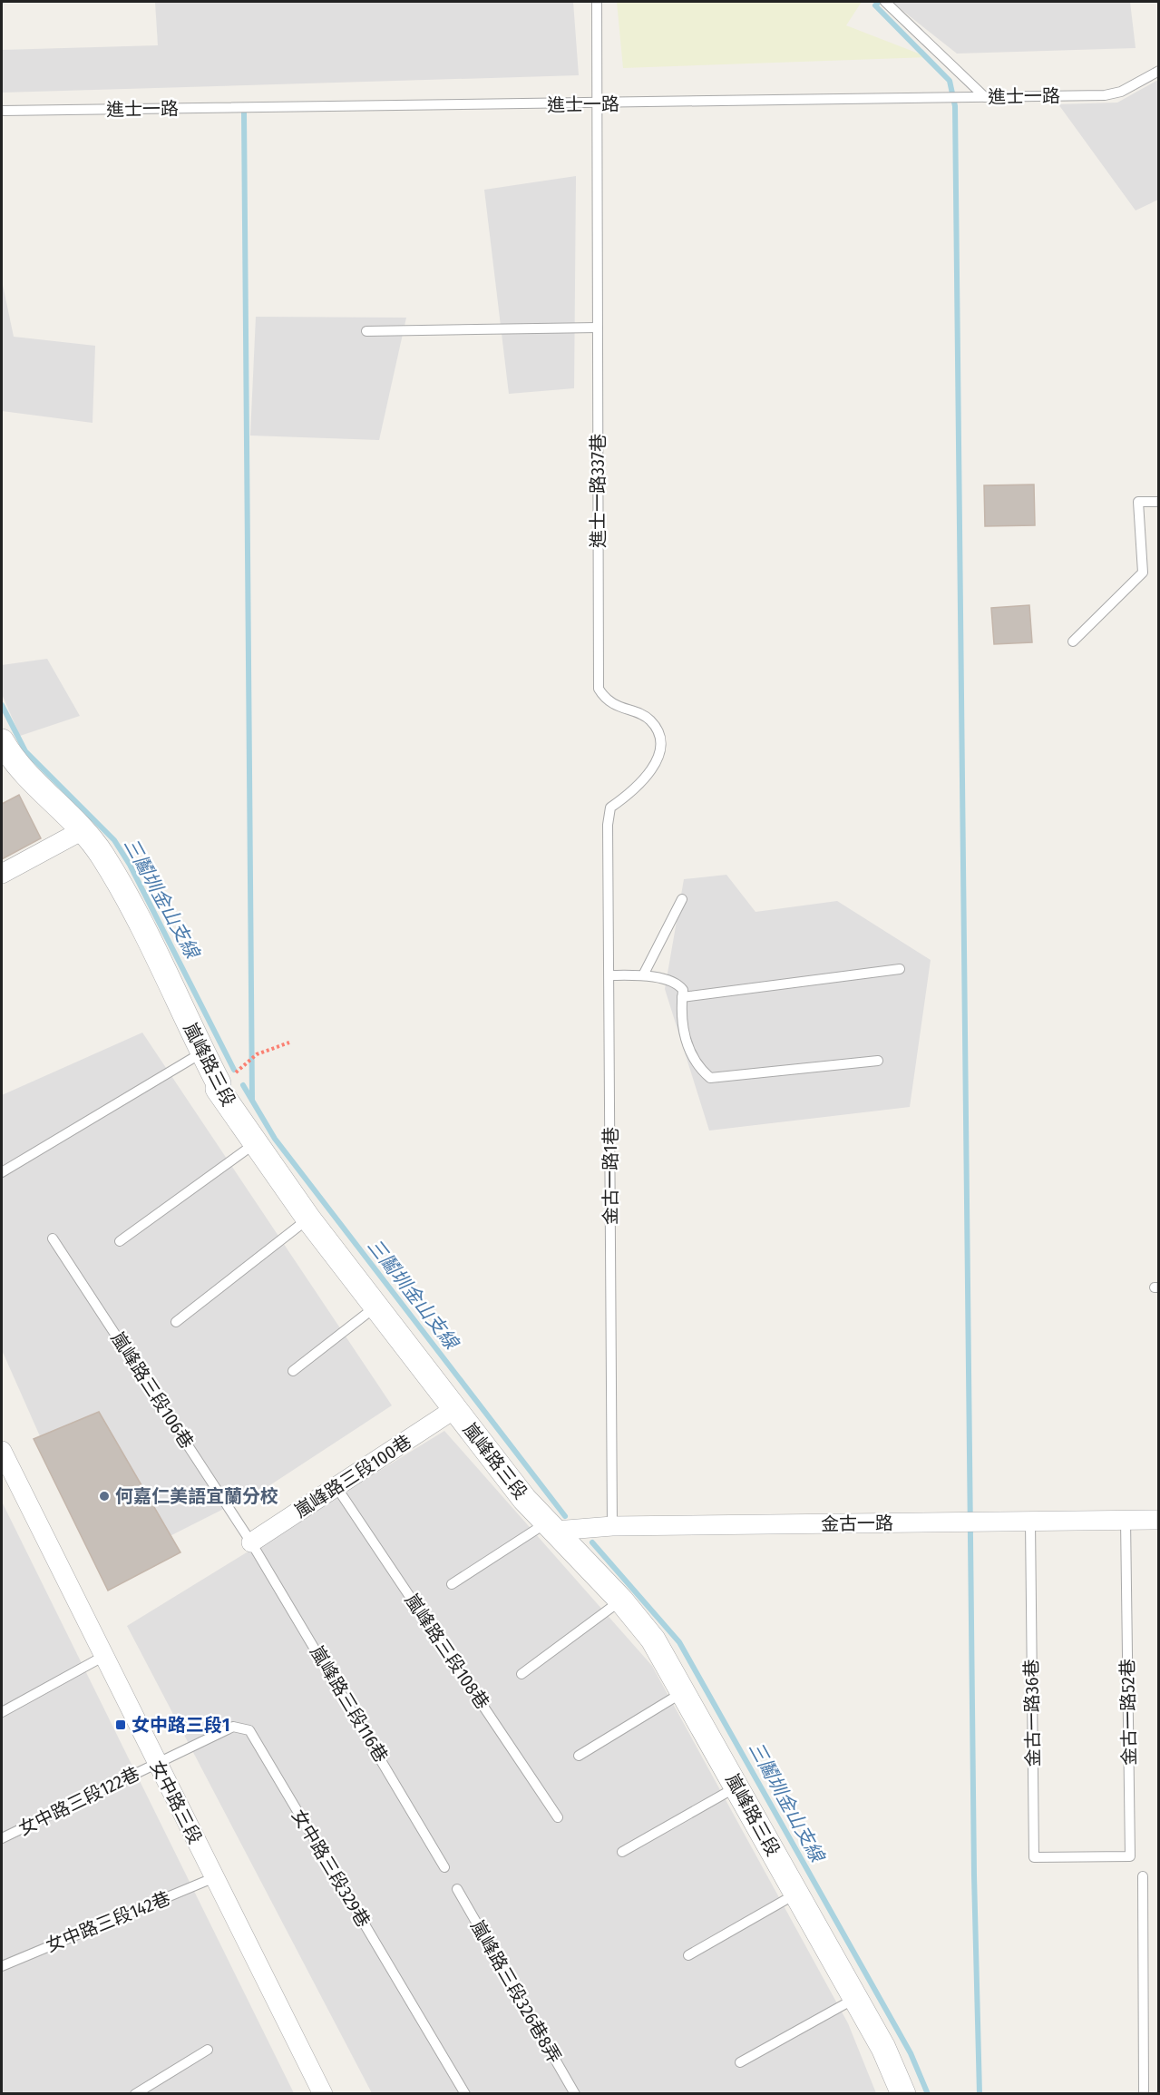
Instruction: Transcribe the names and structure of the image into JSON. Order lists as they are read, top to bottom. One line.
{"streets":{"street":["嵐峰路三段","嵐峰路三段100巷","金古一路","女中路三段"],"lane":["進士一路","進士一路337巷","金古一路1巷","嵐峰路三段106巷","嵐峰路三段108巷","嵐峰路三段116巷","金古一路52巷","金古一路36巷","女中路三段122巷","女中路三段329巷","女中路三段142巷","嵐峰路三段326巷8弄"]},"crossings":[["進士一路","進士一路337巷"],["進士一路337巷","金古一路1巷"],["嵐峰路三段","嵐峰路三段100巷"],["嵐峰路三段","金古一路"],["金古一路1巷","金古一路"],["嵐峰路三段106巷","嵐峰路三段100巷"],["嵐峰路三段106巷","嵐峰路三段116巷"],["嵐峰路三段100巷","嵐峰路三段108巷"],["嵐峰路三段100巷","嵐峰路三段116巷"],["金古一路","金古一路52巷"],["金古一路","金古一路36巷"],["金古一路52巷","金古一路36巷"],["女中路三段122巷","女中路三段"],["女中路三段122巷","女中路三段329巷"],["女中路三段","女中路三段329巷"],["女中路三段","女中路三段142巷"]],"water":["三鬮圳金山支線"],"places":{"other":["何嘉仁美語宜蘭分校"],"transit":["女中路三段1"]}}
